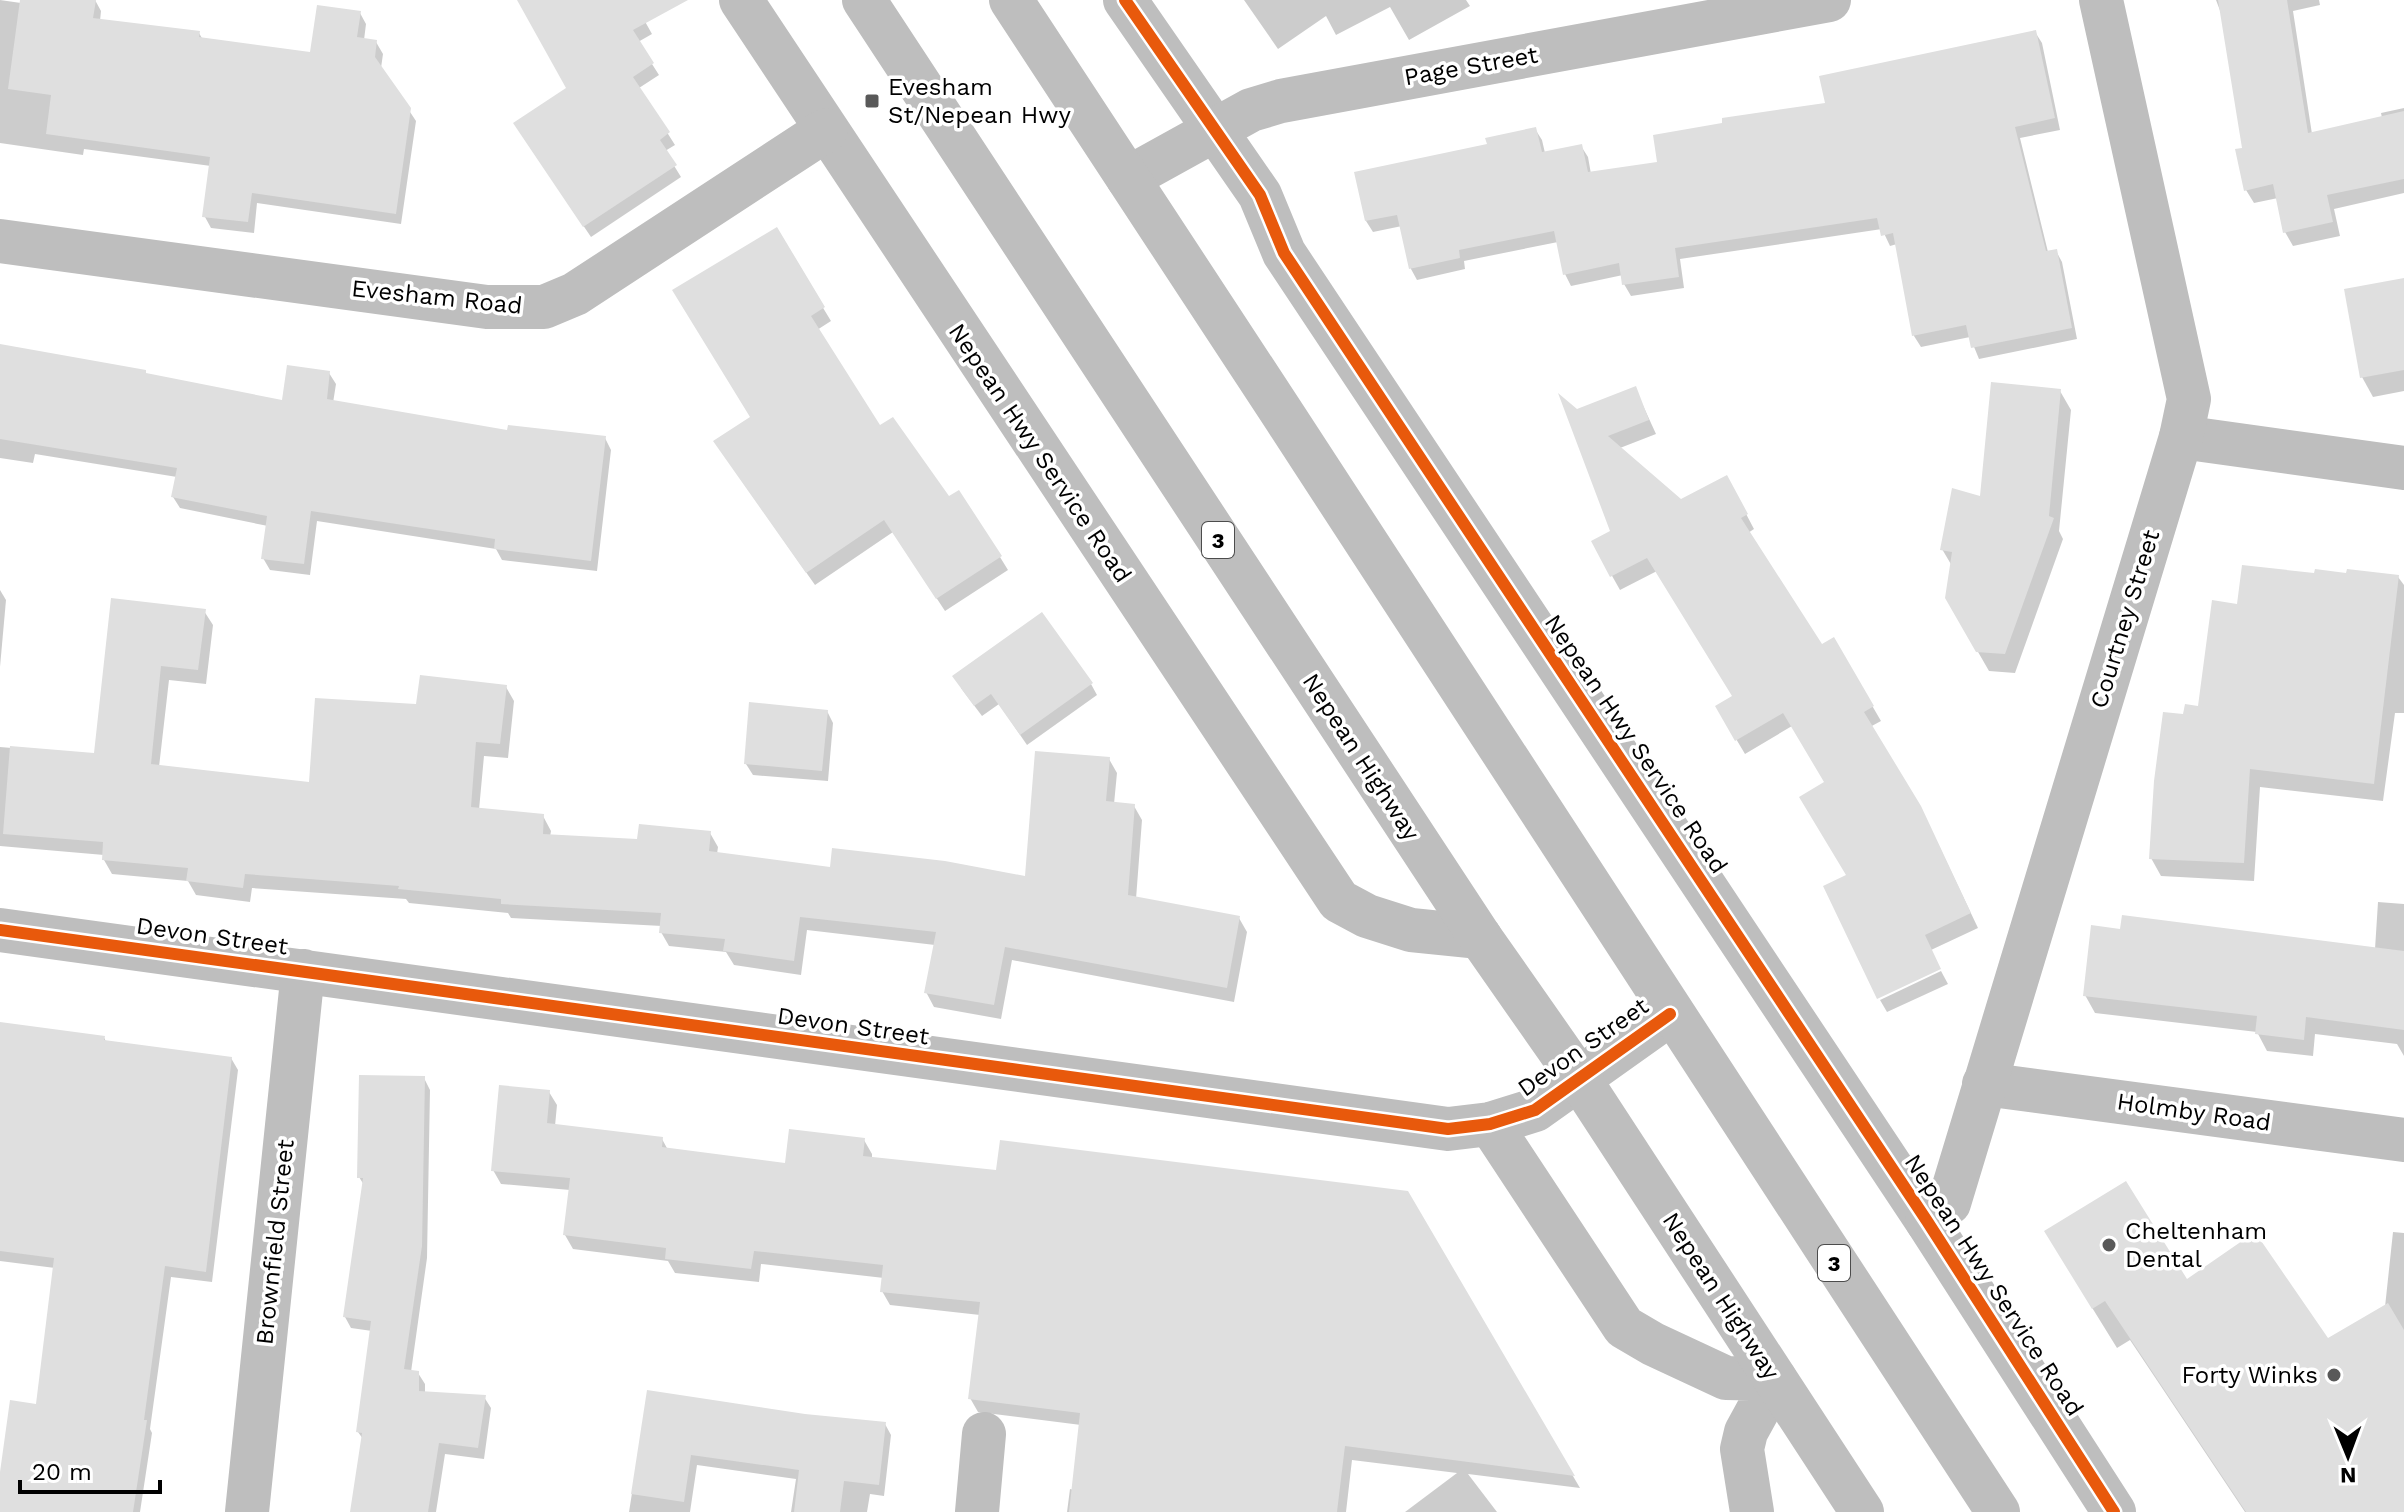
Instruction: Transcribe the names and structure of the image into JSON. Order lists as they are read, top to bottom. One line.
{"streets":{"main road":["Page Street","Evesham Road","Nepean Hwy Service Road","3","Courtney Street","Nepean Highway","Devon Street","Holmby Road","Brownfield Street"]},"crossings":[["Page Street","Nepean Hwy Service Road"],["Page Street","3"],["Evesham Road","Nepean Hwy Service Road"],["Nepean Hwy Service Road","Courtney Street"],["Nepean Hwy Service Road","Nepean Highway"],["3","Devon Street"],["Courtney Street","Holmby Road"],["Nepean Highway","Devon Street"],["Devon Street","Brownfield Street"]],"places":{"transit":["Evesham St/Nepean Hwy"],"other":["Cheltenham Dental","Forty Winks"]},"scale_bar":"20 m","north":"bottom"}
